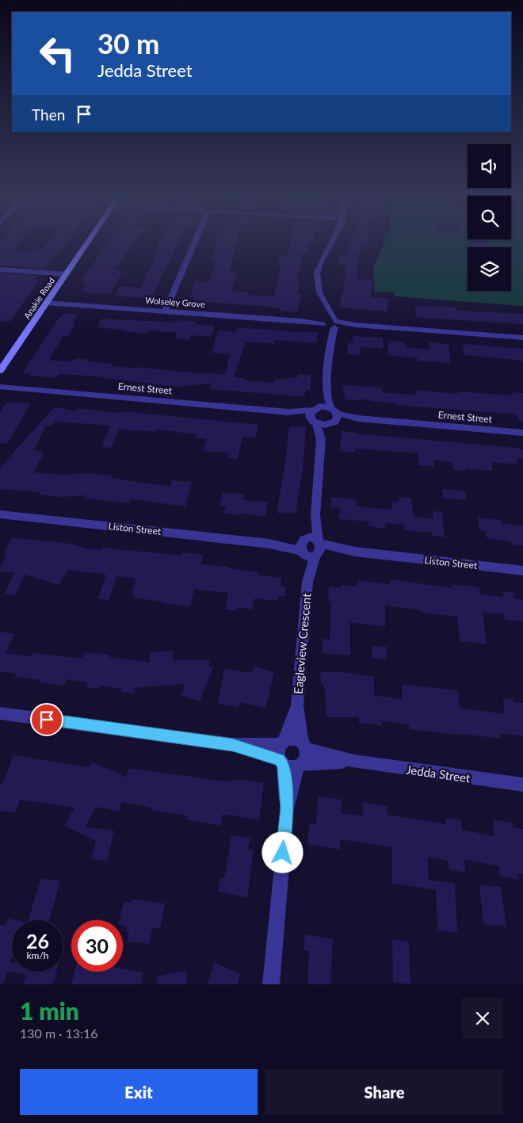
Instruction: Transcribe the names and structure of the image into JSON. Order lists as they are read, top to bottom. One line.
{"streets":{"main road":["Anakie Road"],"street":["Wolseley Grove","Ernest Street","Liston Street","Eagleview Crescent","Jedda Street"]},"crossings":[["Anakie Road","Wolseley Grove"],["Ernest Street","Eagleview Crescent"],["Liston Street","Eagleview Crescent"],["Eagleview Crescent","Jedda Street"]],"page":{"turn":["30 m","Jedda Street"],"then":"Then","speed":"26 km/h","limit":"30","heading":["1 min","130 m · 13:16"],"buttons":["Exit","Share"]}}
